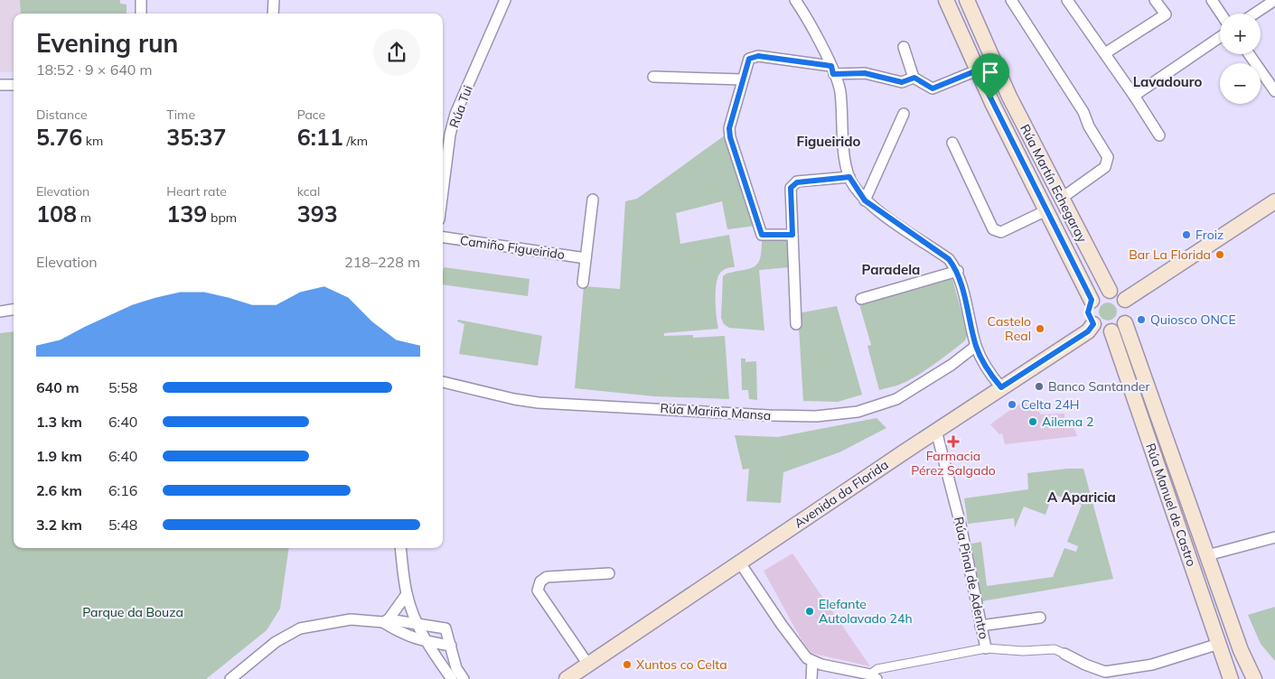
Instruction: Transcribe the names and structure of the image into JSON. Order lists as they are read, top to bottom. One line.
{"streets":{"main road":["Rúa Martín Echegaray","Avenida da Florida","Rúa Manuel de Castro"],"street":["Rúa Tui","Camiño Figueirido","Rúa Mariña Mansa","Rúa Pinal de Adentro"]},"crossings":[["Rúa Martín Echegaray","Avenida da Florida"],["Rúa Martín Echegaray","Rúa Manuel de Castro"],["Avenida da Florida","Rúa Manuel de Castro"],["Avenida da Florida","Rúa Pinal de Adentro"],["Rúa Manuel de Castro","Rúa Pinal de Adentro"]],"districts":["Lavadouro","Figueirido","Paradela","A Aparicia"],"parks":["Parque da Bouza"],"places":{"other":["Froiz","Bar La Florida","Quiosco ONCE","Castelo Real","Banco Santander","Celta 24H","Ailema 2","Elefante Autolavado 24h","Xuntos co Celta"],"health":["Farmacia Pérez Salgado"]},"page":{"map_buttons":["+","−"],"heading":["Evening run","18:52 · 9 × 640 m"],"stats":[["Distance","5.76 km"],["Time","35:37"],["Pace","6:11 /km"],["Elevation","108 m"],["Heart rate","139 bpm"],["kcal","393"]],"chart":["Elevation","218–228 m"],"list":[{"name":"640 m","note":"5:58"},{"name":"1.3 km","note":"6:40"},{"name":"1.9 km","note":"6:40"},{"name":"2.6 km","note":"6:16"},{"name":"3.2 km","note":"5:48"}]}}
